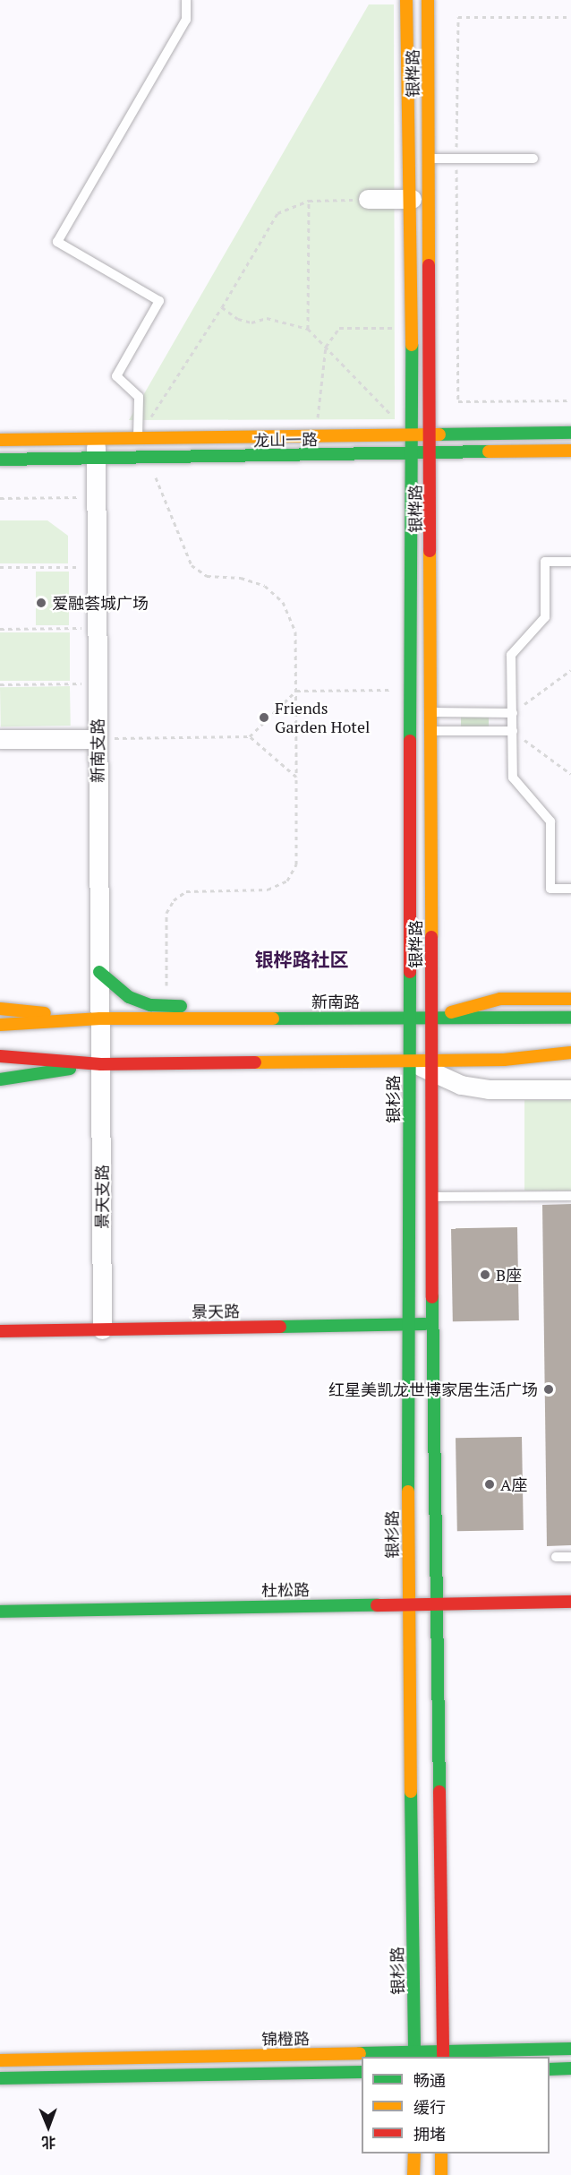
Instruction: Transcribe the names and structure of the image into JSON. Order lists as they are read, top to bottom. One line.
{"streets":{"main road":["银桦路","龙山一路","新南路","银杉路","景天路","杜松路","锦橙路"],"street":["新南支路","景天支路"]},"crossings":[["银桦路","龙山一路"],["银桦路","新南路"],["银桦路","银杉路"],["龙山一路","新南支路"],["新南支路","新南路"],["新南支路","景天支路"],["新南路","银杉路"],["银杉路","景天路"],["银杉路","杜松路"],["银杉路","锦橙路"],["景天支路","景天路"]],"districts":["银桦路社区"],"places":["爱融荟城广场","Friends Garden Hotel","B座","红星美凯龙世博家居生活广场","A座"],"legend":["畅通","缓行","拥堵"],"north":"bottom"}
